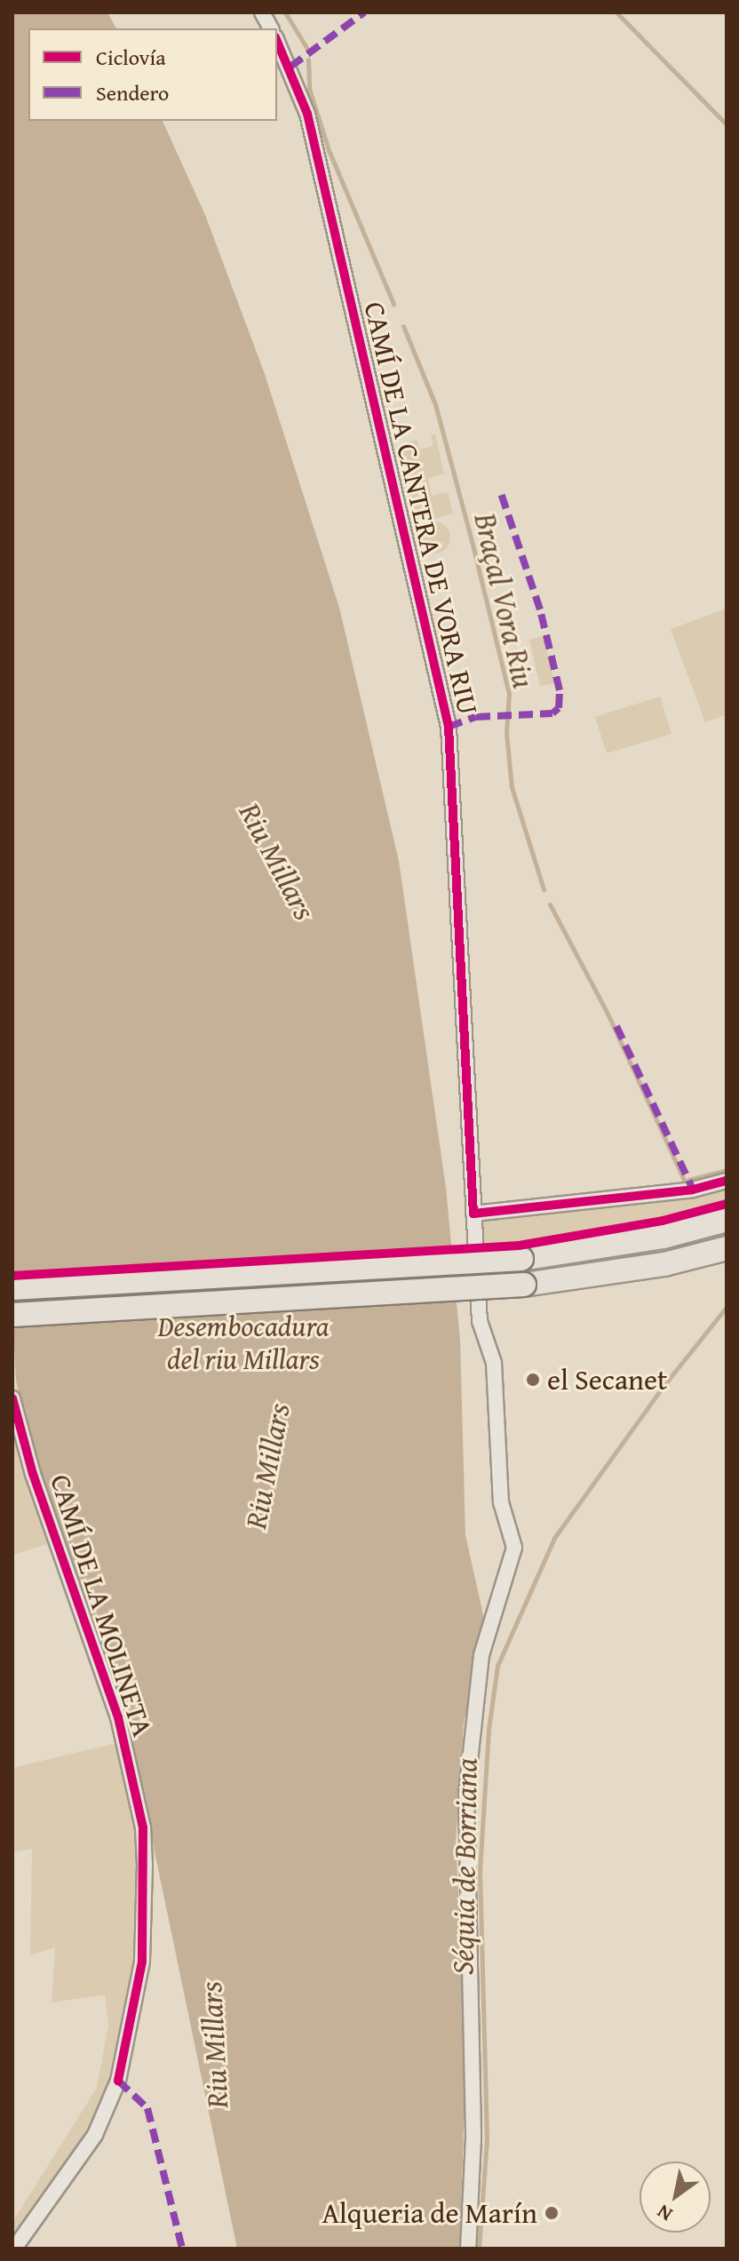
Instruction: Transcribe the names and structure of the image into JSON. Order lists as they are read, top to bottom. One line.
{"streets":{"street":["CAMÍ DE LA CANTERA DE VORA RIU","CAMÍ DE LA MOLINETA"]},"water":["Braçal Vora Riu","Riu Millars","Séquia de Borriana"],"parks":["Desembocadura del riu Millars"],"places":["el Secanet","Alqueria de Marín"],"legend":["Ciclovía","Sendero"],"north":"bottom left"}
